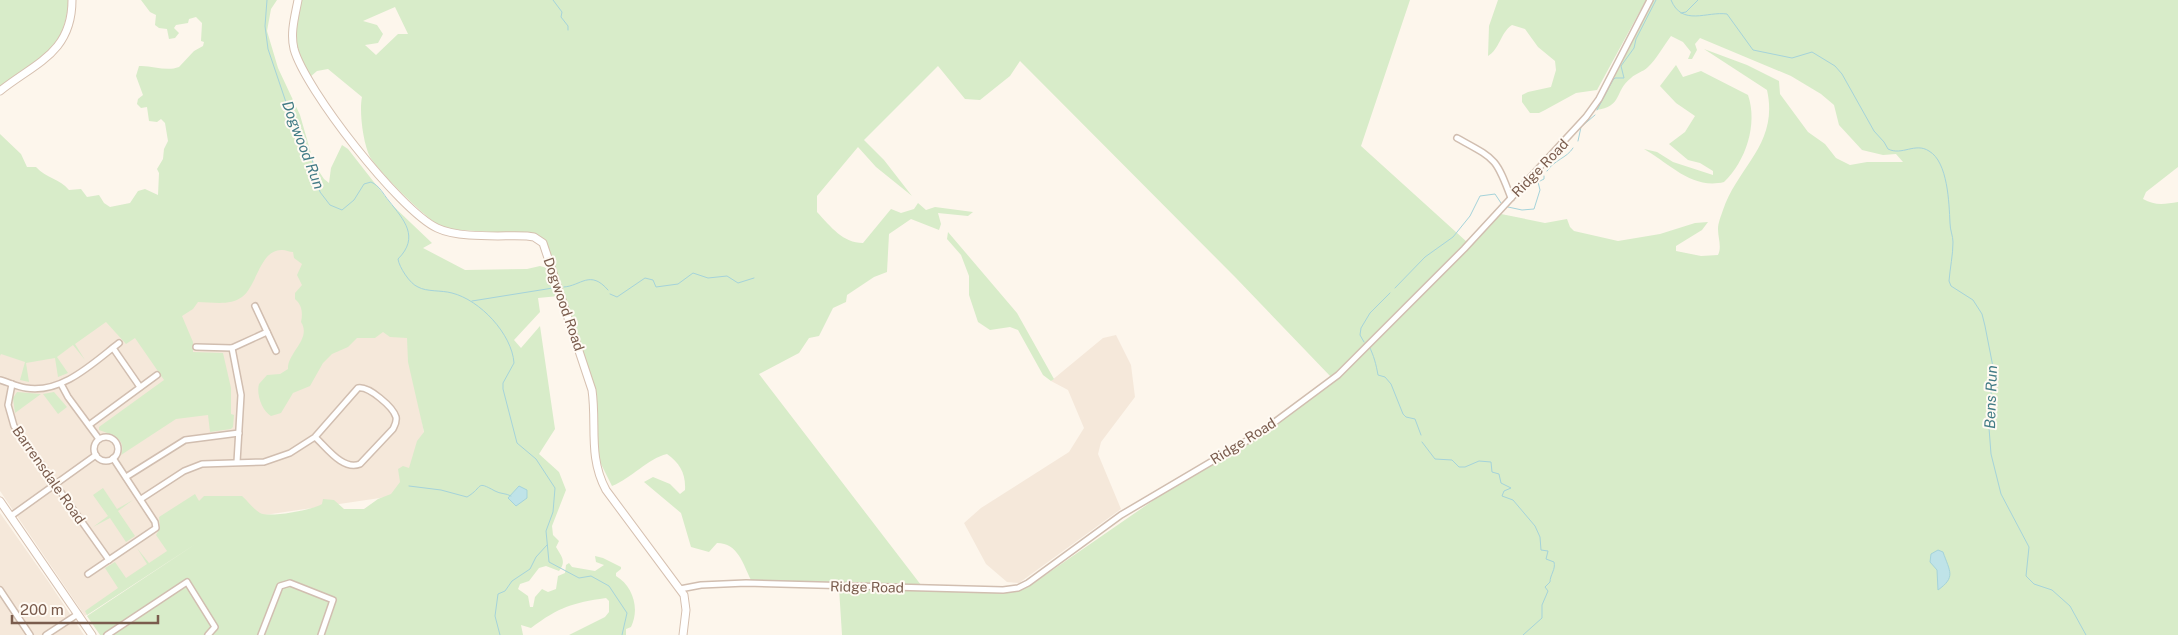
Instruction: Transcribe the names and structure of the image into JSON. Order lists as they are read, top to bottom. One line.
{"streets":{"street":["Ridge Road","Dogwood Road","Barrensdale Road"]},"crossings":[["Ridge Road","Dogwood Road"]],"water":["Dogwood Run","Bens Run"],"scale_bar":"200 m"}
